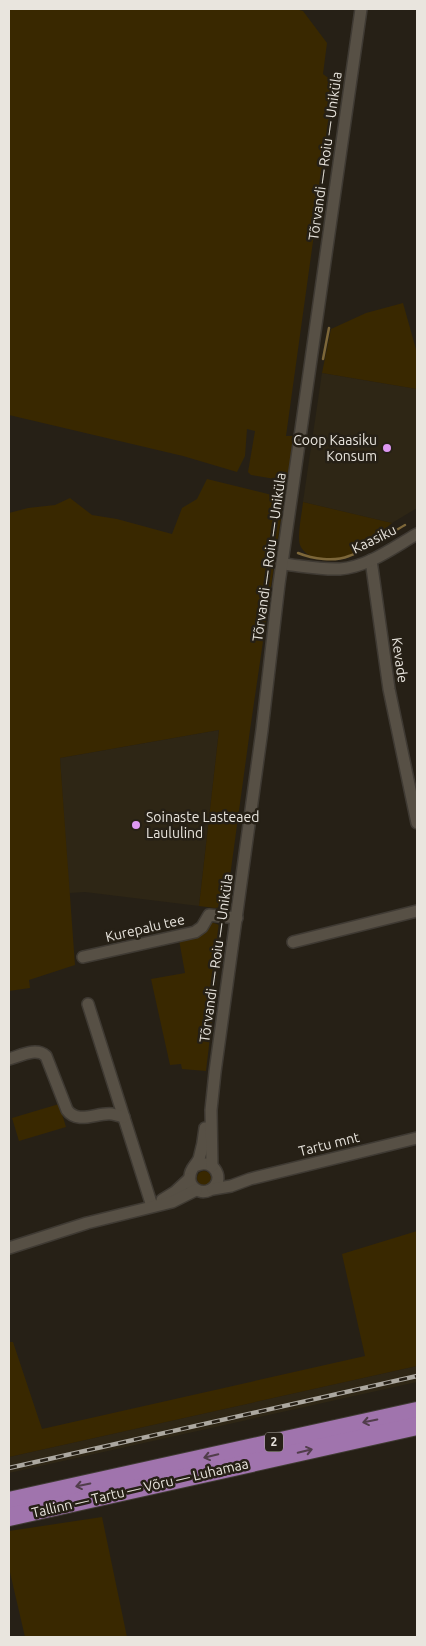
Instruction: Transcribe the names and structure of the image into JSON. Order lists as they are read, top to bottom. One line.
{"streets":{"highway":["2","Tallinn — Tartu — Võru — Luhamaa"],"street":["Tõrvandi — Roiu — Uniküla","Kaasiku","Kevade","Kurepalu tee","Tartu mnt"]},"crossings":[["Tõrvandi — Roiu — Uniküla","Kaasiku"],["Tõrvandi — Roiu — Uniküla","Kurepalu tee"],["Tõrvandi — Roiu — Uniküla","Tartu mnt"],["Kaasiku","Kevade"]],"places":["Coop Kaasiku Konsum","Soinaste Lasteaed Laululind"]}
